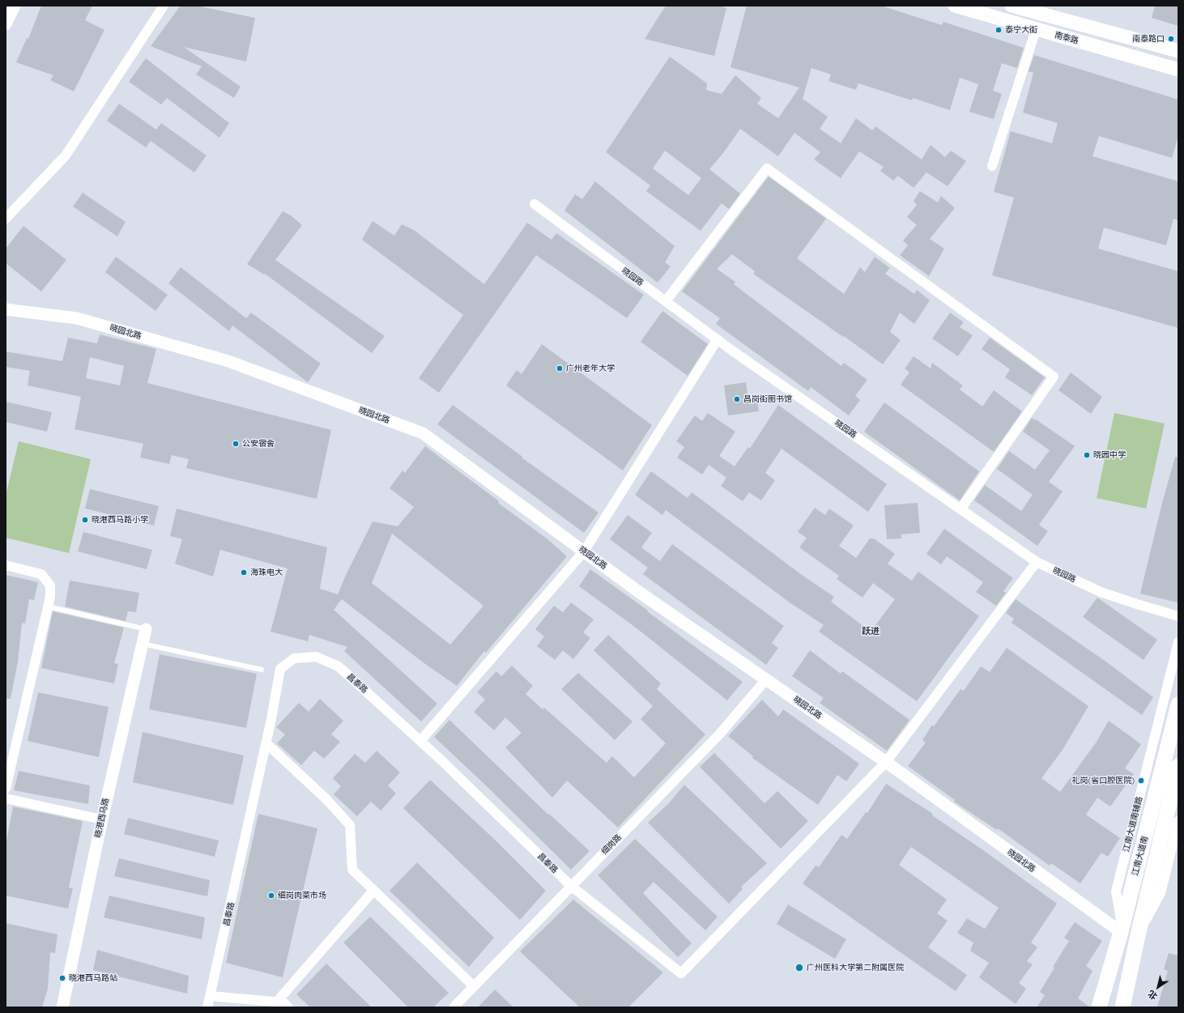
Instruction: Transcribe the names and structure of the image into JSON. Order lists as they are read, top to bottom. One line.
{"streets":{"main road":["南泰路","江南大道南"],"street":["晓园路","晓园北路","昌泰路","晓港西马路","细岗路"]},"crossings":[["晓园北路","昌泰路"],["晓园北路","细岗路"],["晓园北路","江南大道南"],["昌泰路","细岗路"]],"districts":["跃进"],"places":["泰宁大街","南泰路口","广州老年大学","昌岗街图书馆","公安宿舍","晓园中学","晓港西马路小学","海珠电大","礼岗(省口腔医院)","细岗肉菜市场","广州医科大学第二附属医院","晓港西马路站"],"north":"bottom left"}
